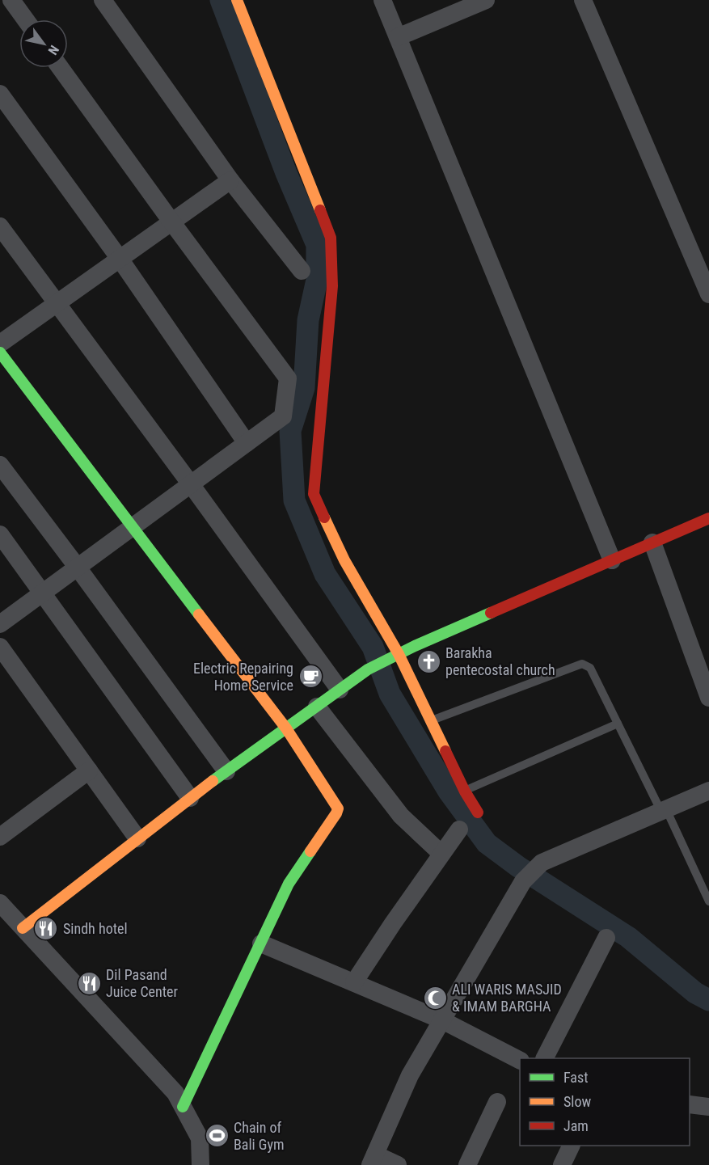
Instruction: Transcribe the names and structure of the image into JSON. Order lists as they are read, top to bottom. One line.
{"places":{"church":["Barakha pentecostal church"],"cafe":["Electric Repairing Home Service"],"restaurant":["Sindh hotel","Dil Pasand Juice Center"],"mosque":["ALI WARIS MASJID & IMAM BARGHA"],"sports":["Chain of Bali Gym"]},"legend":["Fast","Slow","Jam"],"north":"bottom right"}
